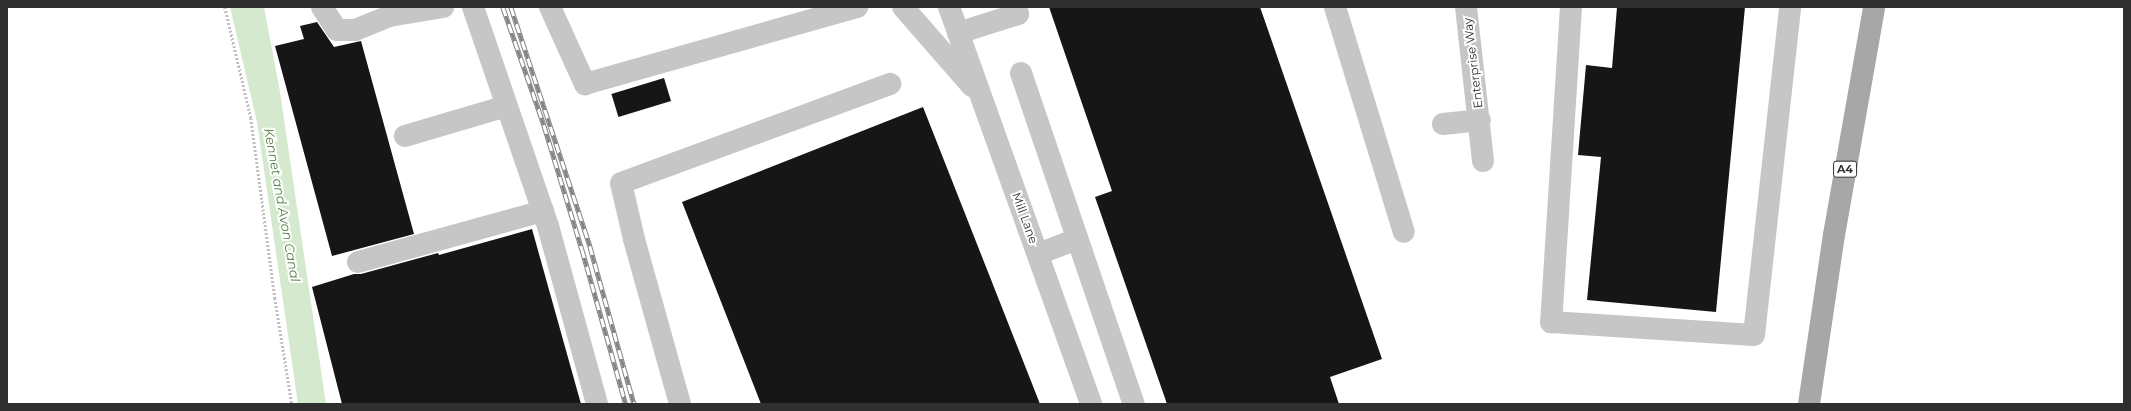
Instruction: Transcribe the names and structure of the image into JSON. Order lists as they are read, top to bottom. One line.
{"streets":{"main road":["A4"],"street":["Enterprise Way","Mill Lane"]},"water":["Kennet and Avon Canal"]}
